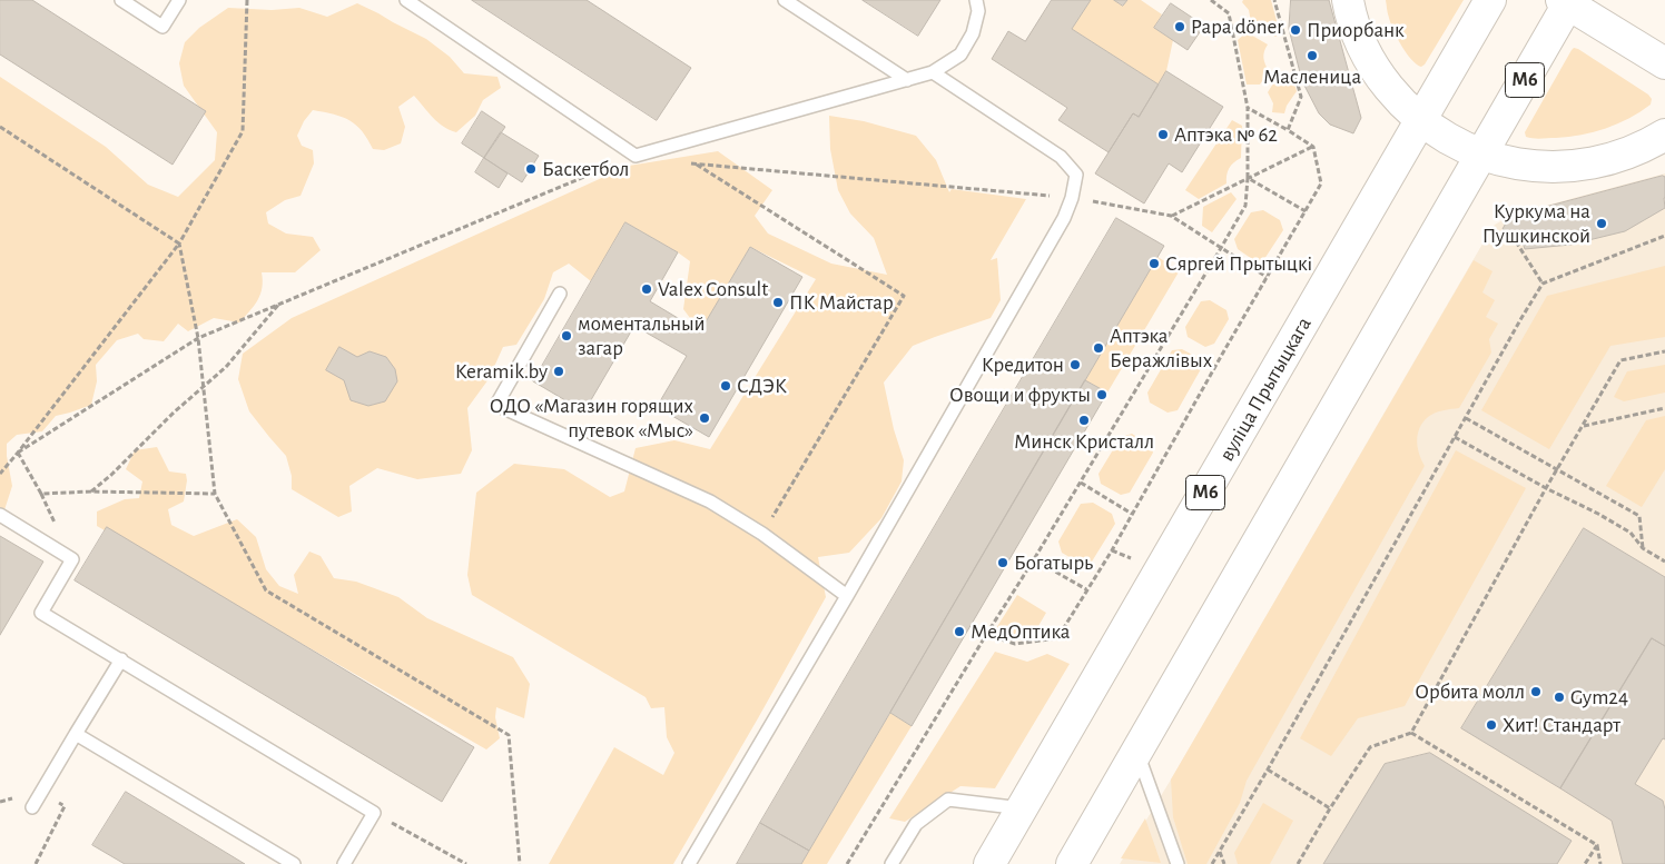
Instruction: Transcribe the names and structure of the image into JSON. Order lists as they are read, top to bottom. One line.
{"streets":{"main road":["М6","вуліца Прытыцкага"]},"places":["Papa döner","Приорбанк","Масленица","Аптэка № 62","Баскетбол","Куркума на Пушкинской","Сяргей Прытыцкі","Valex Consult","ПК Майстар","моментальный загар","Аптэка Беражлівых","Кредитон","Keramik.by","СДЭК","Овощи и фрукты","ОДО «Магазин горящих путевок «Мыс»","Минск Кристалл","Богатырь","МедОптика","Орбита молл","Gym24","Хит! Стандарт"]}
